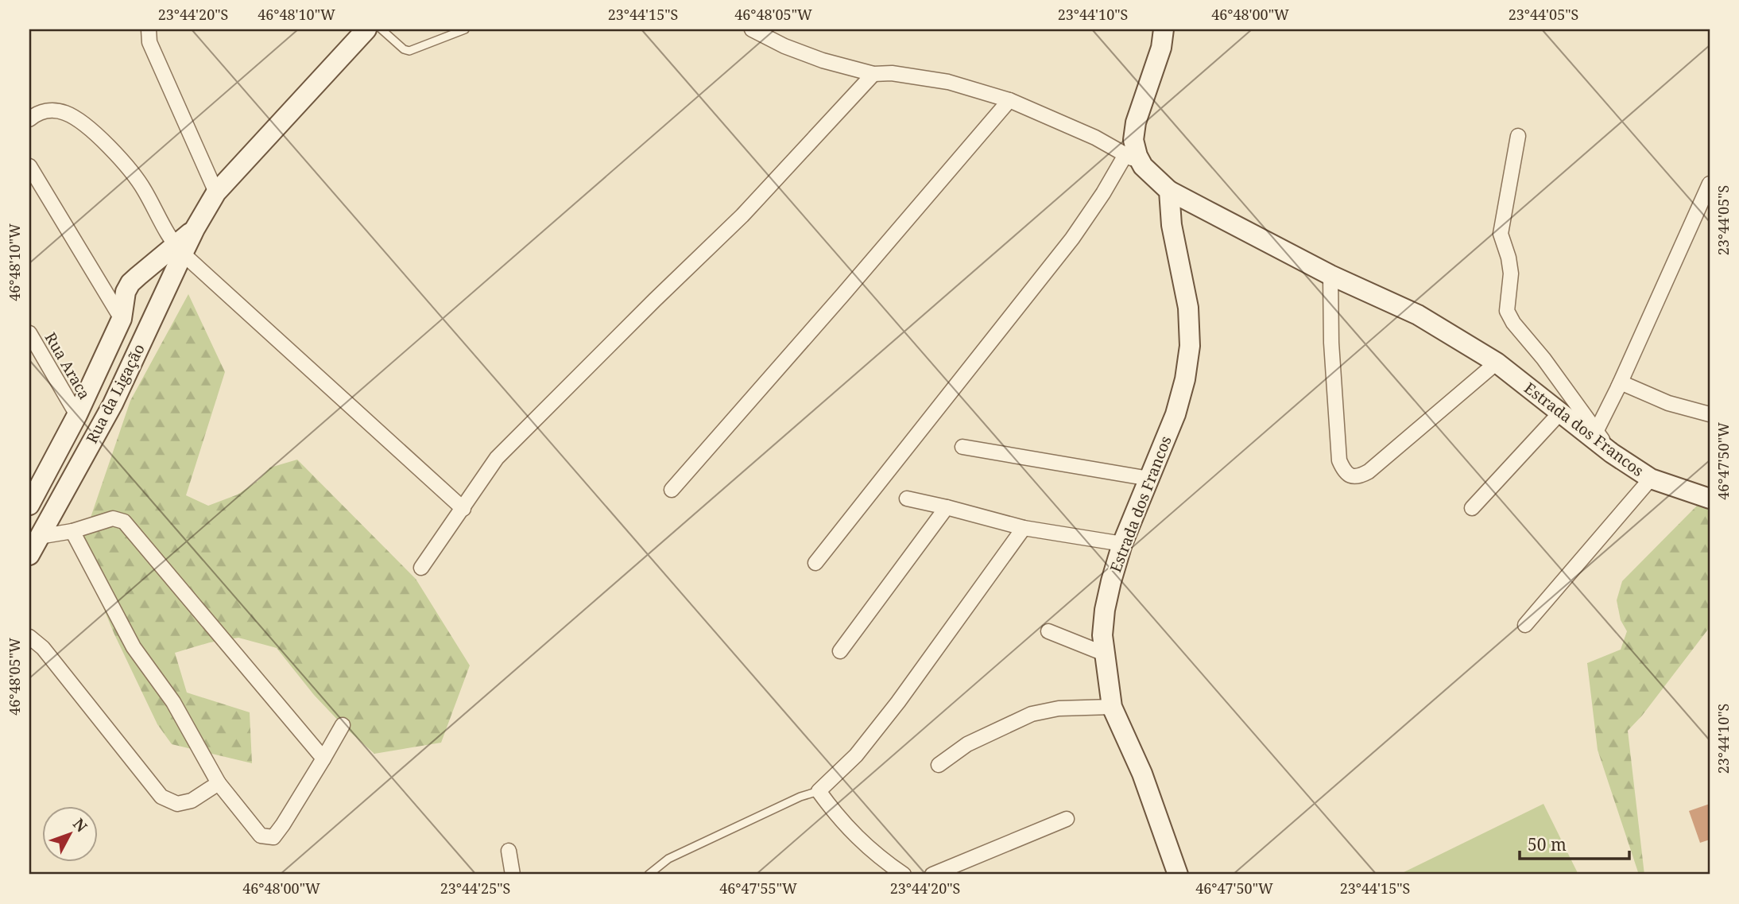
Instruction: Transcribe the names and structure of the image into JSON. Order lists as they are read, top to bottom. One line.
{"streets":{"street":["Rua Araca","Rua da Ligação","Estrada dos Francos"]},"crossings":[["Rua Araca","Rua da Ligação"]],"scale_bar":"50 m","north":"top right","coordinates":["23°44'20\"S","46°48'10\"W","23°44'15\"S","46°48'05\"W","23°44'10\"S","46°48'00\"W","23°44'05\"S","46°47'50\"W","23°44'25\"S","46°47'55\"W"]}
